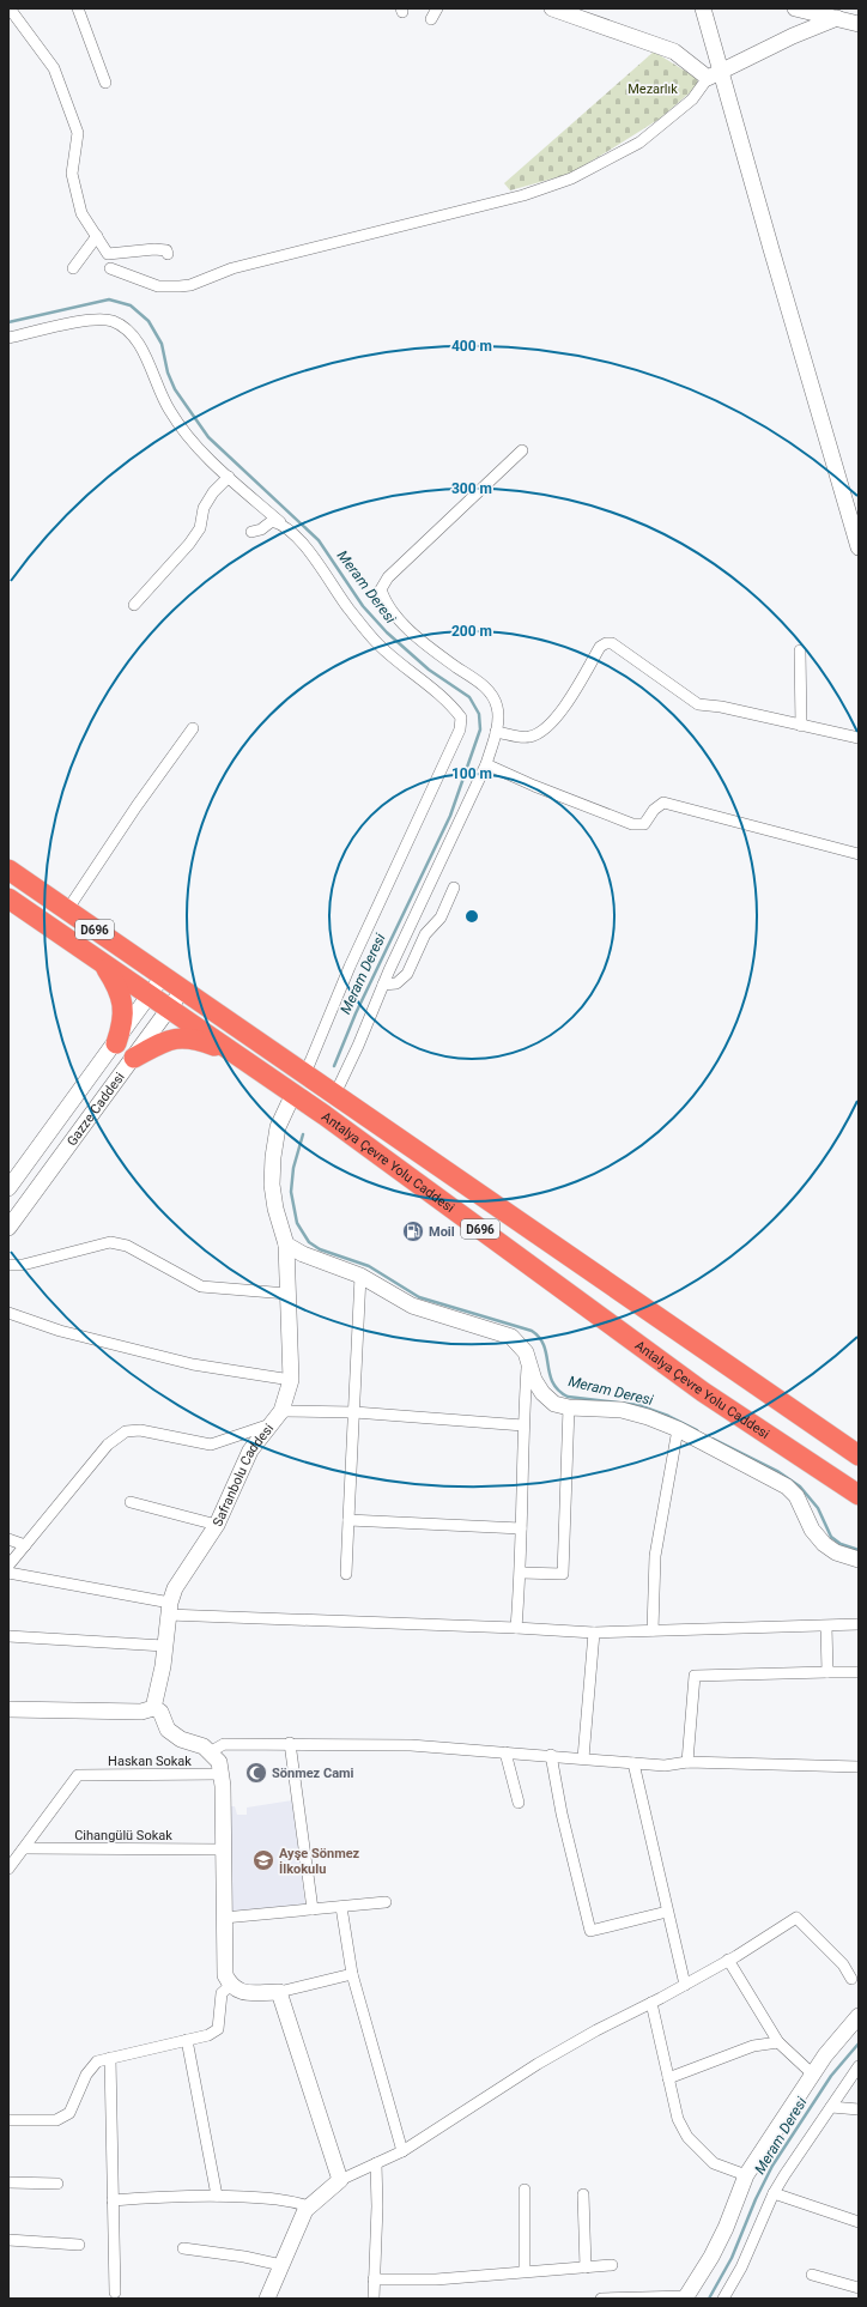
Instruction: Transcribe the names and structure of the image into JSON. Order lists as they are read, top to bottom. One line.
{"streets":{"highway":["D696","Antalya Çevre Yolu Caddesi"],"street":["Gazze Caddesi","Safranbolu Caddesi","Haskan Sokak","Cihangülü Sokak"]},"crossings":[["Gazze Caddesi","Antalya Çevre Yolu Caddesi"],["Antalya Çevre Yolu Caddesi","Safranbolu Caddesi"],["Haskan Sokak","Cihangülü Sokak"]],"water":["Meram Deresi"],"parks":["Mezarlık"],"places":{"fuel station":["Moil"],"mosque":["Sönmez Cami"],"school or university":["Ayşe Sönmez İlkokulu"]},"rings":["400 m","300 m","200 m","100 m"]}
